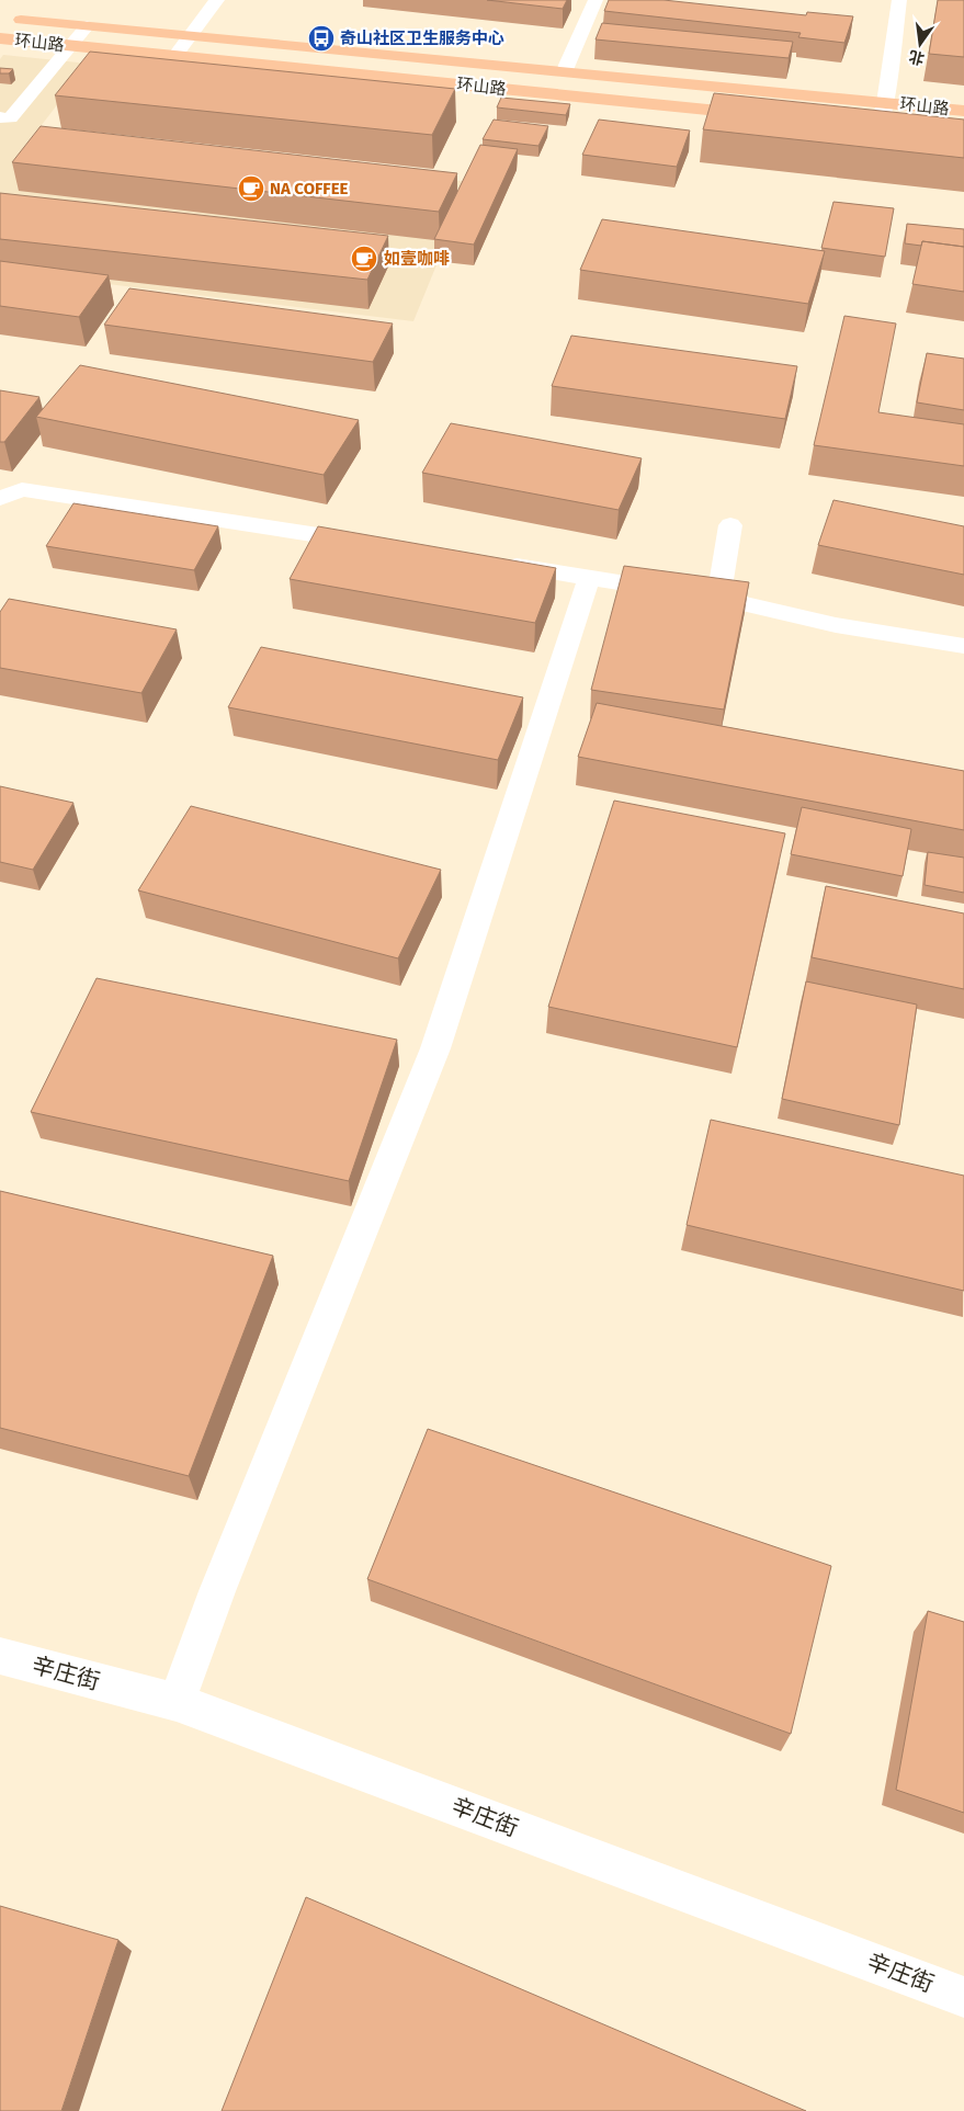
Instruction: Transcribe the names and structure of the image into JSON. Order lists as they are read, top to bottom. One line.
{"streets":{"main road":["环山路"],"street":["辛庄街"]},"places":{"bus stop":["奇山社区卫生服务中心"],"cafe":["NA COFFEE","如壹咖啡"]},"north":"bottom"}
